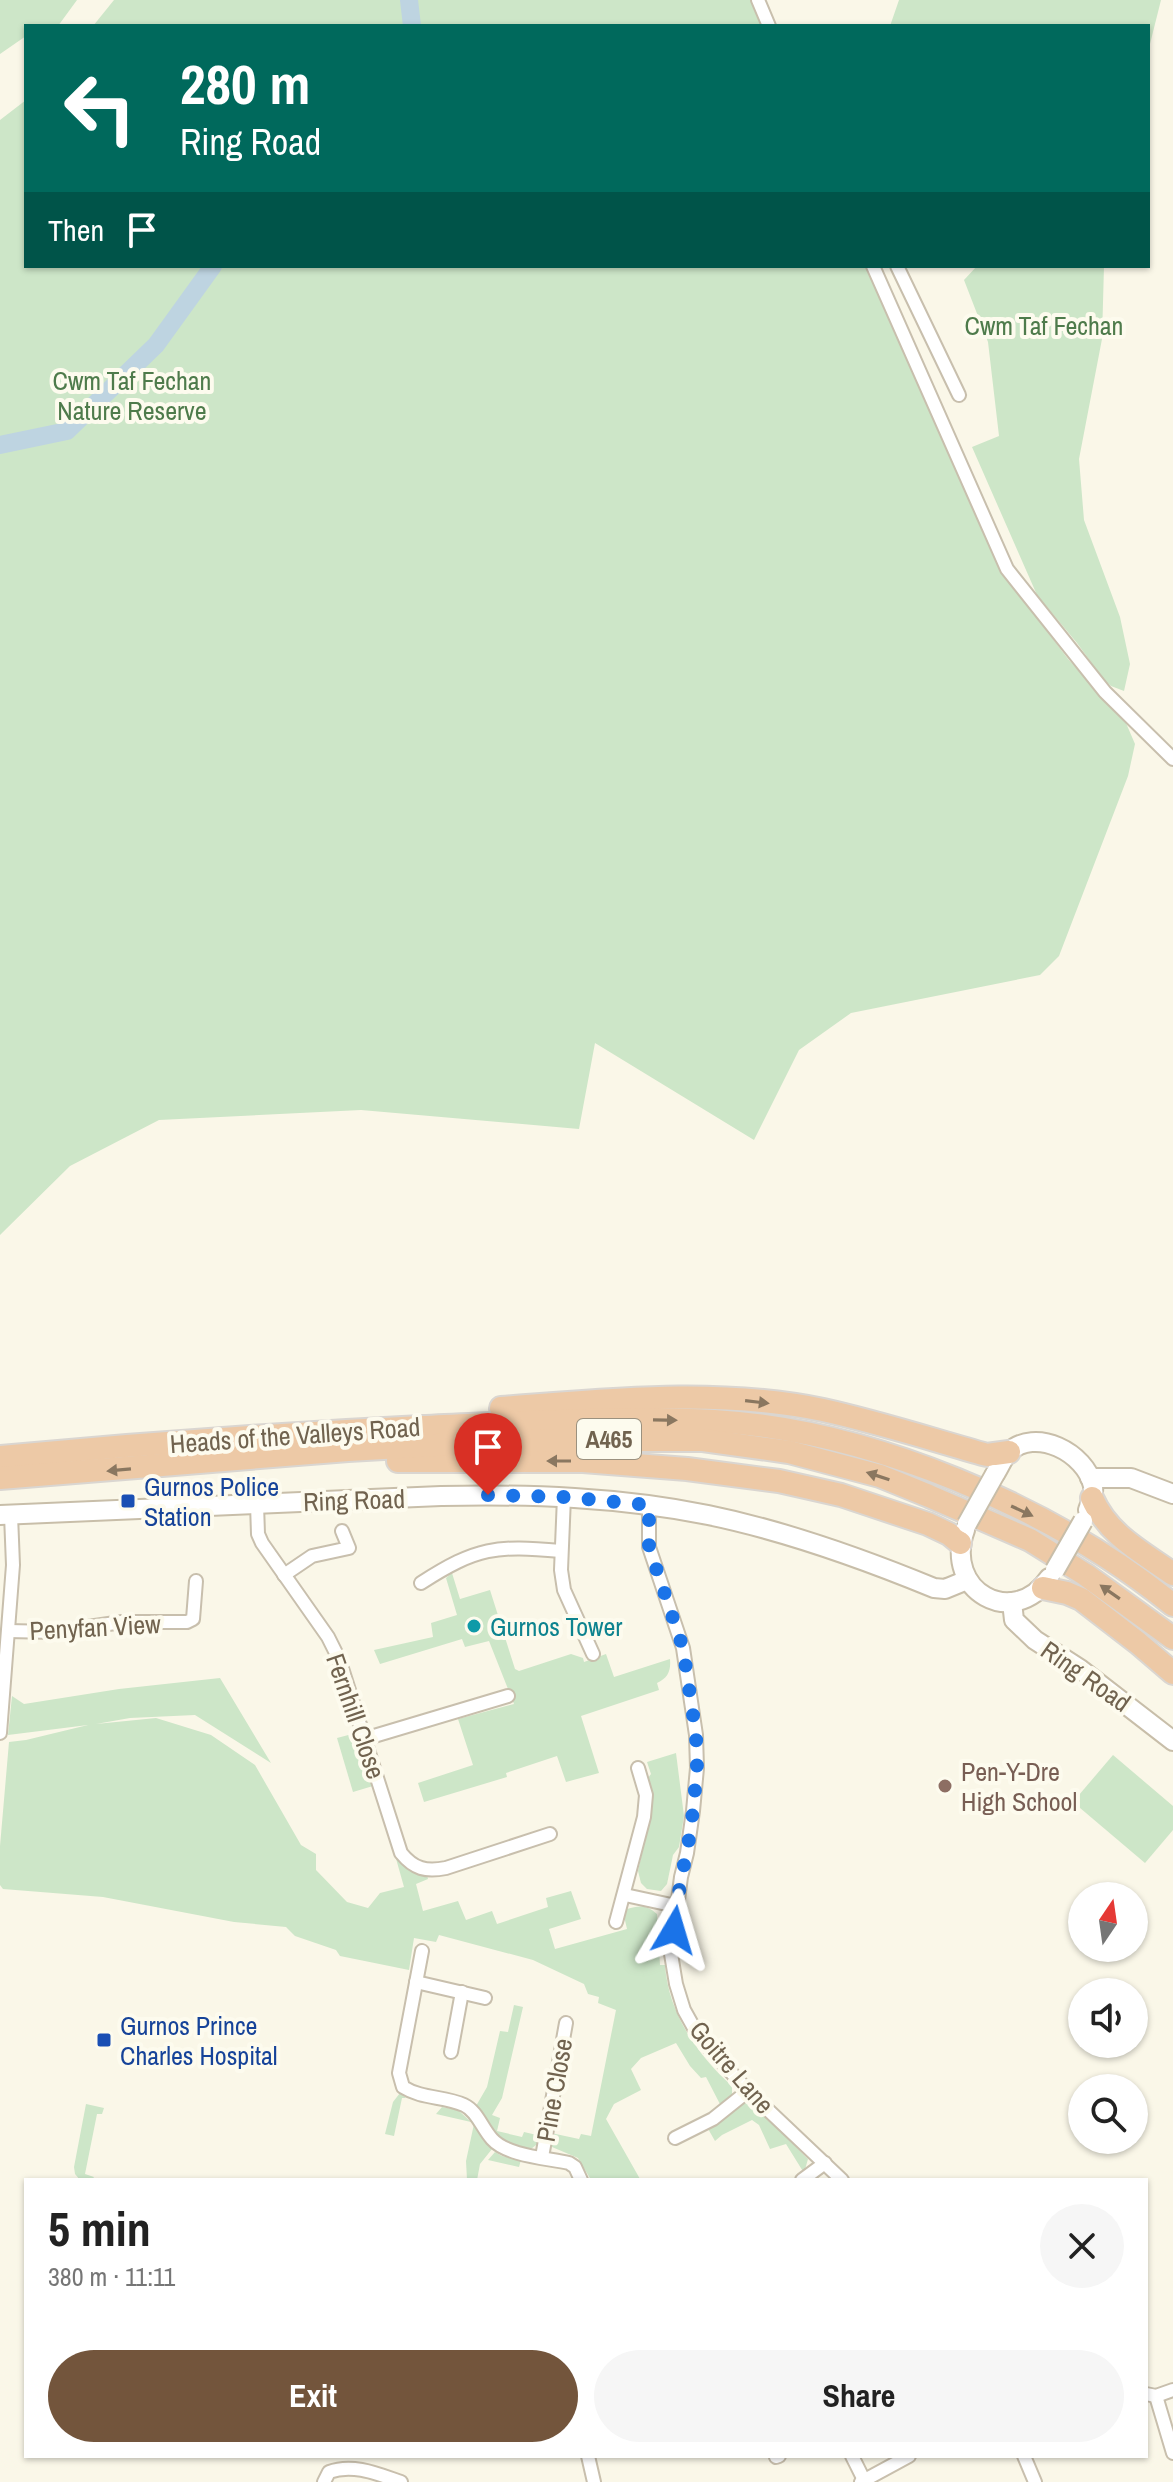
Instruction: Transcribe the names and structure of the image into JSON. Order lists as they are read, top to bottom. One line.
{"streets":{"highway":["Heads of the Valleys Road","A465"],"street":["Ring Road","Penyfan View","Fernhill Close","Goitre Lane","Pine Close"]},"crossings":[["Ring Road","Fernhill Close"],["Ring Road","Goitre Lane"]],"parks":["Cwm Taf Fechan","Cwm Taf Fechan Nature Reserve"],"places":{"transit":["Gurnos Police Station","Gurnos Prince Charles Hospital"],"other":["Gurnos Tower","Pen-Y-Dre High School"]},"north":"top","page":{"turn":["280 m","Ring Road"],"then":"Then","heading":["5 min","380 m · 11:11"],"buttons":["Exit","Share"]}}
